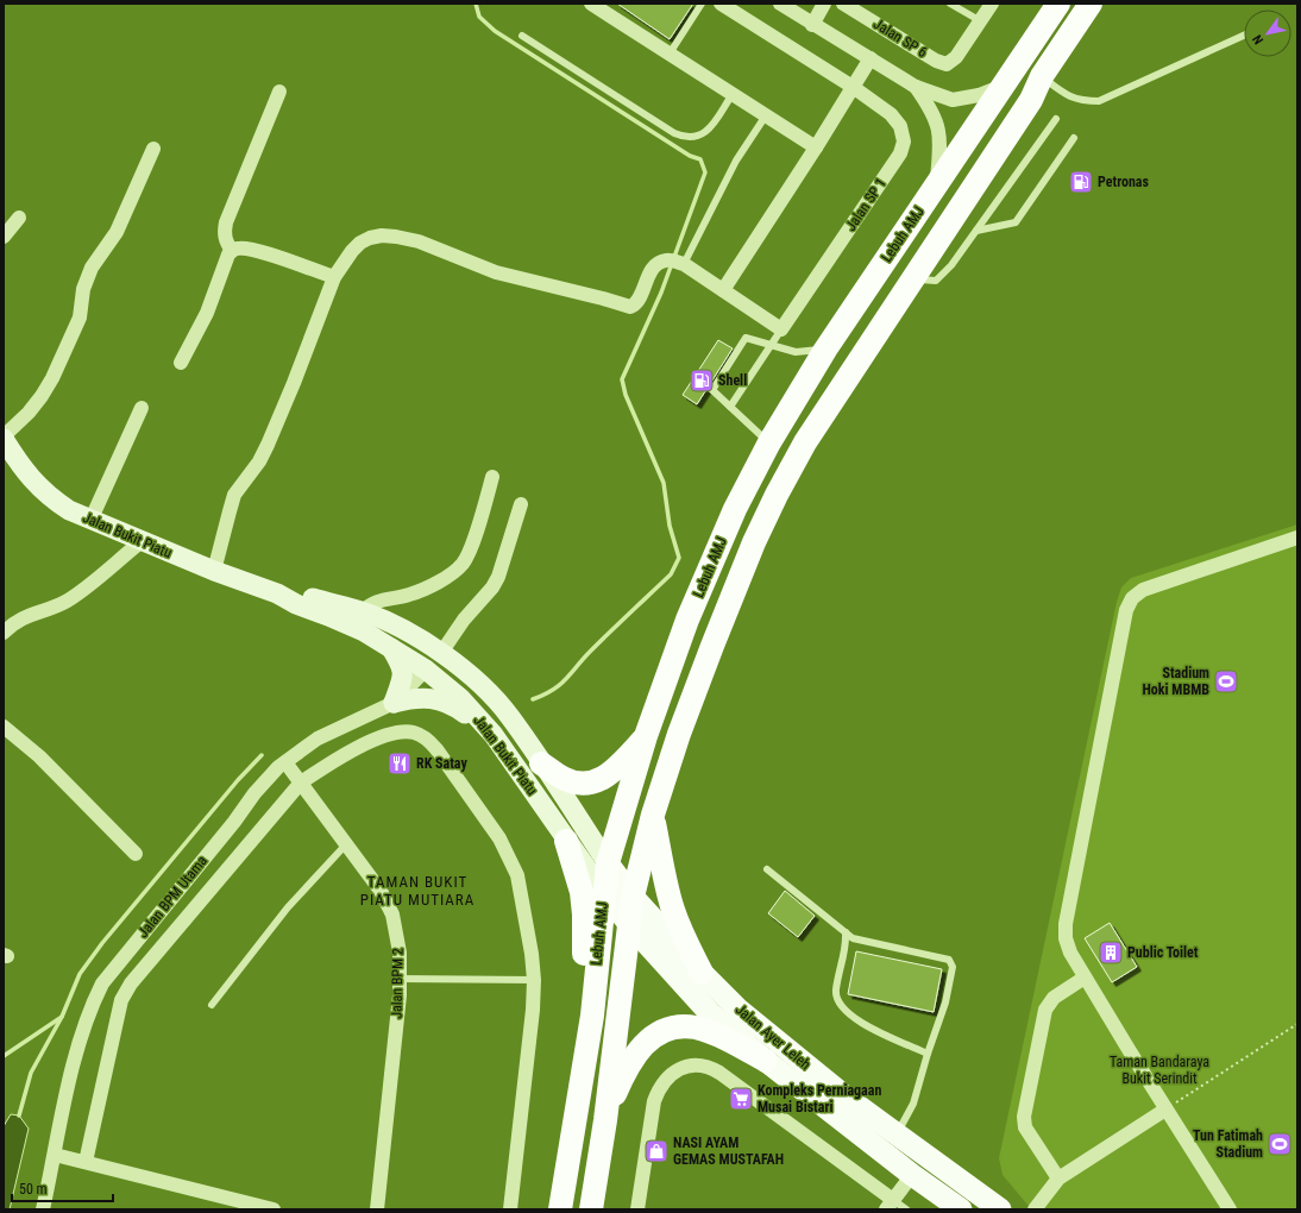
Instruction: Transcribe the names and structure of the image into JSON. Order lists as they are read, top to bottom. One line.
{"streets":{"highway":["Lebuh AMJ"],"main road":["Jalan Bukit Piatu","Jalan Ayer Leleh"],"street":["Jalan SP 6","Jalan SP 1","Jalan BPM Utama","Jalan BPM 2"]},"crossings":[["Lebuh AMJ","Jalan Bukit Piatu"],["Lebuh AMJ","Jalan Ayer Leleh"],["Jalan Bukit Piatu","Jalan BPM Utama"],["Jalan Bukit Piatu","Jalan Ayer Leleh"],["Jalan BPM Utama","Jalan BPM 2"]],"districts":["TAMAN BUKIT PIATU MUTIARA"],"parks":["Taman Bandaraya Bukit Serindit"],"places":{"fuel station":["Petronas","Shell"],"sports":["Stadium Hoki MBMB","Tun Fatimah Stadium"],"restaurant":["RK Satay"],"building":["Public Toilet"],"supermarket":["Kompleks Perniagaan Musai Bistari"],"shop":["NASI AYAM GEMAS MUSTAFAH"]},"scale_bar":"50 m","north":"bottom left"}
